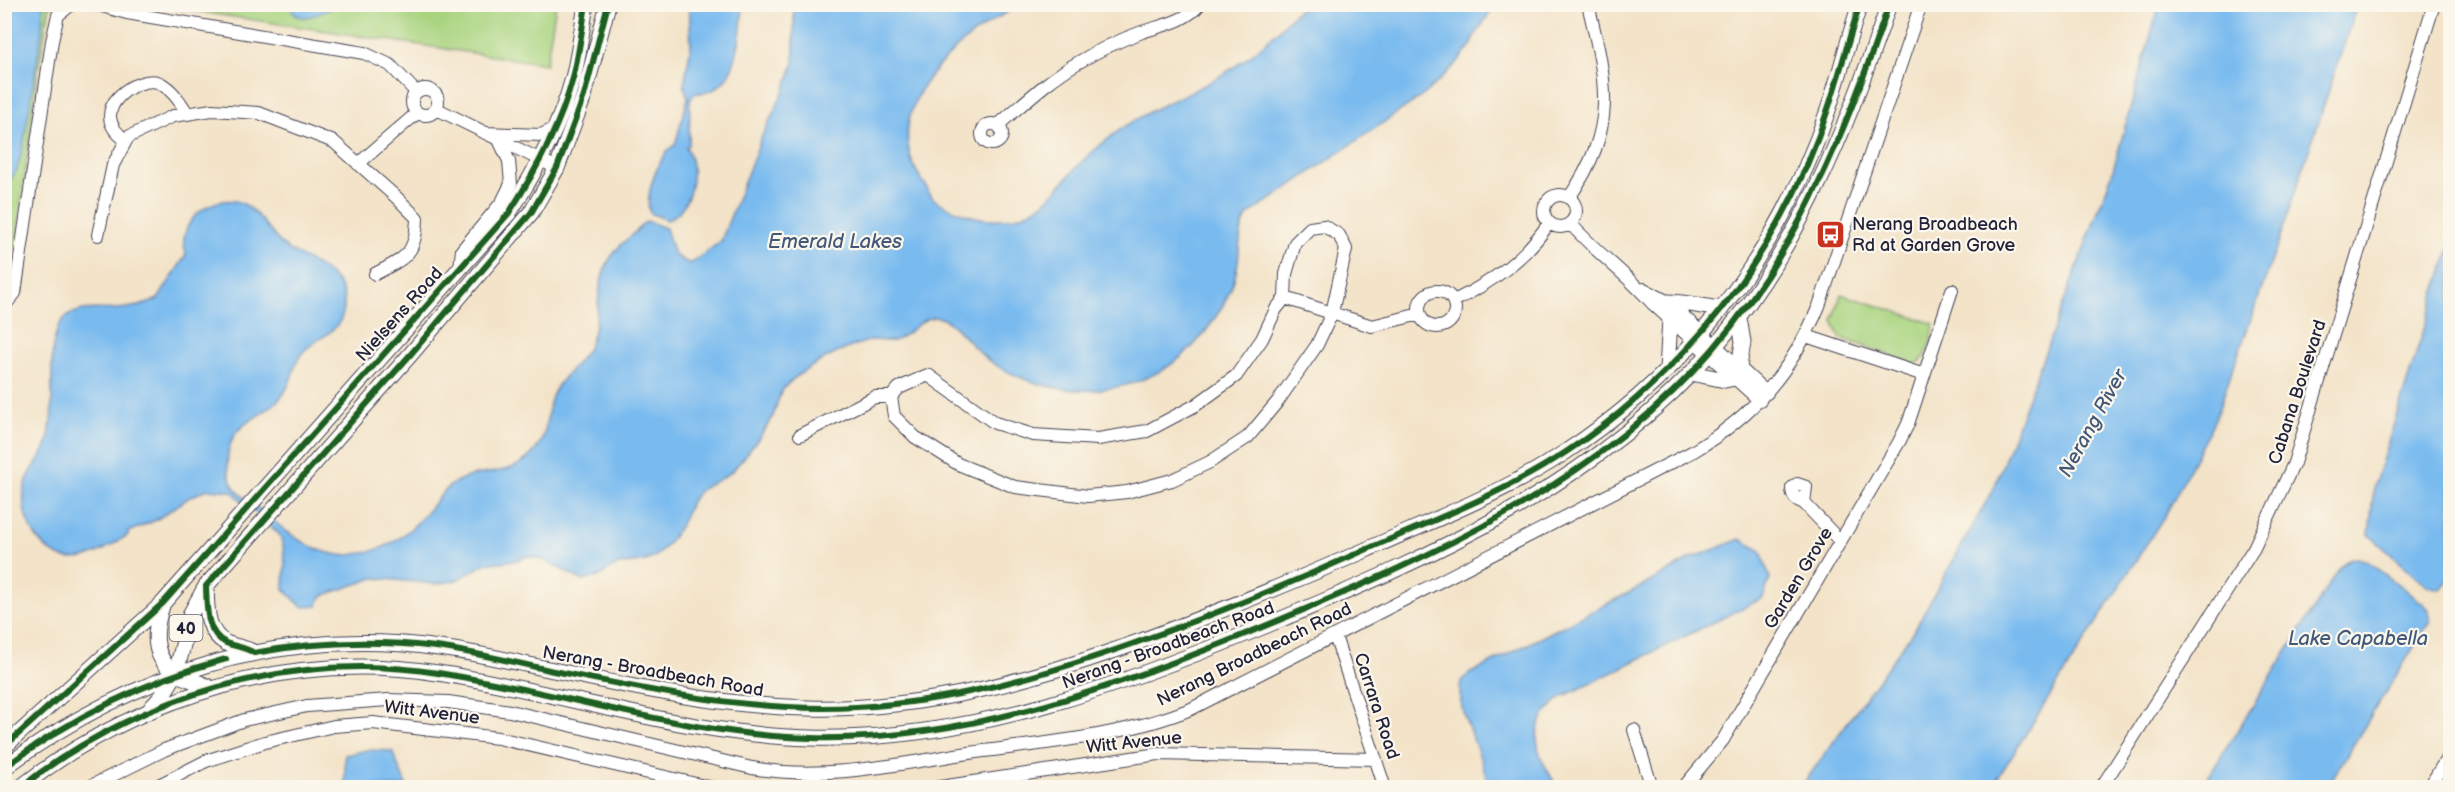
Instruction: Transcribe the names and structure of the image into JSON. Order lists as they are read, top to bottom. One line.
{"streets":{"main road":["Nielsens Road","40","Nerang - Broadbeach Road"],"street":["Cabana Boulevard","Garden Grove","Nerang Broadbeach Road","Carrara Road","Witt Avenue"]},"crossings":[["Nielsens Road","40"],["Nielsens Road","Nerang - Broadbeach Road"],["40","Nerang - Broadbeach Road"],["Nerang Broadbeach Road","Carrara Road"],["Carrara Road","Witt Avenue"]],"water":["Emerald Lakes","Nerang River","Lake Capabella"],"places":{"bus stop":["Nerang Broadbeach Rd at Garden Grove"]}}
